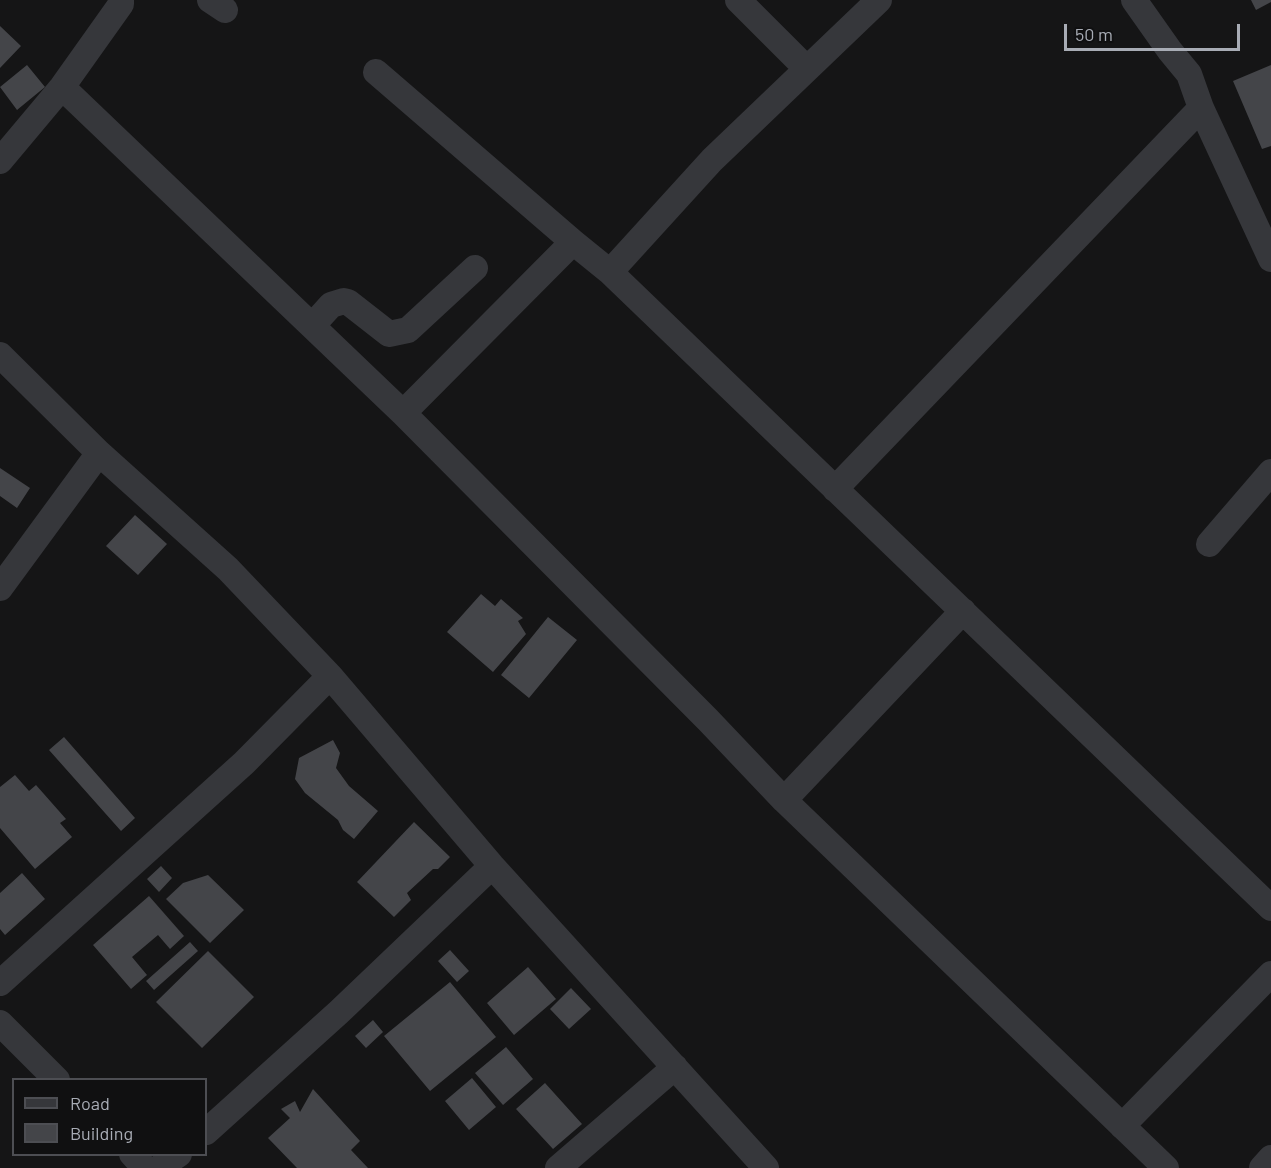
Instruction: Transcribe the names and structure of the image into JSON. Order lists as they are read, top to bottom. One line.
{"legend":["Road","Building"],"scale_bar":"50 m"}
